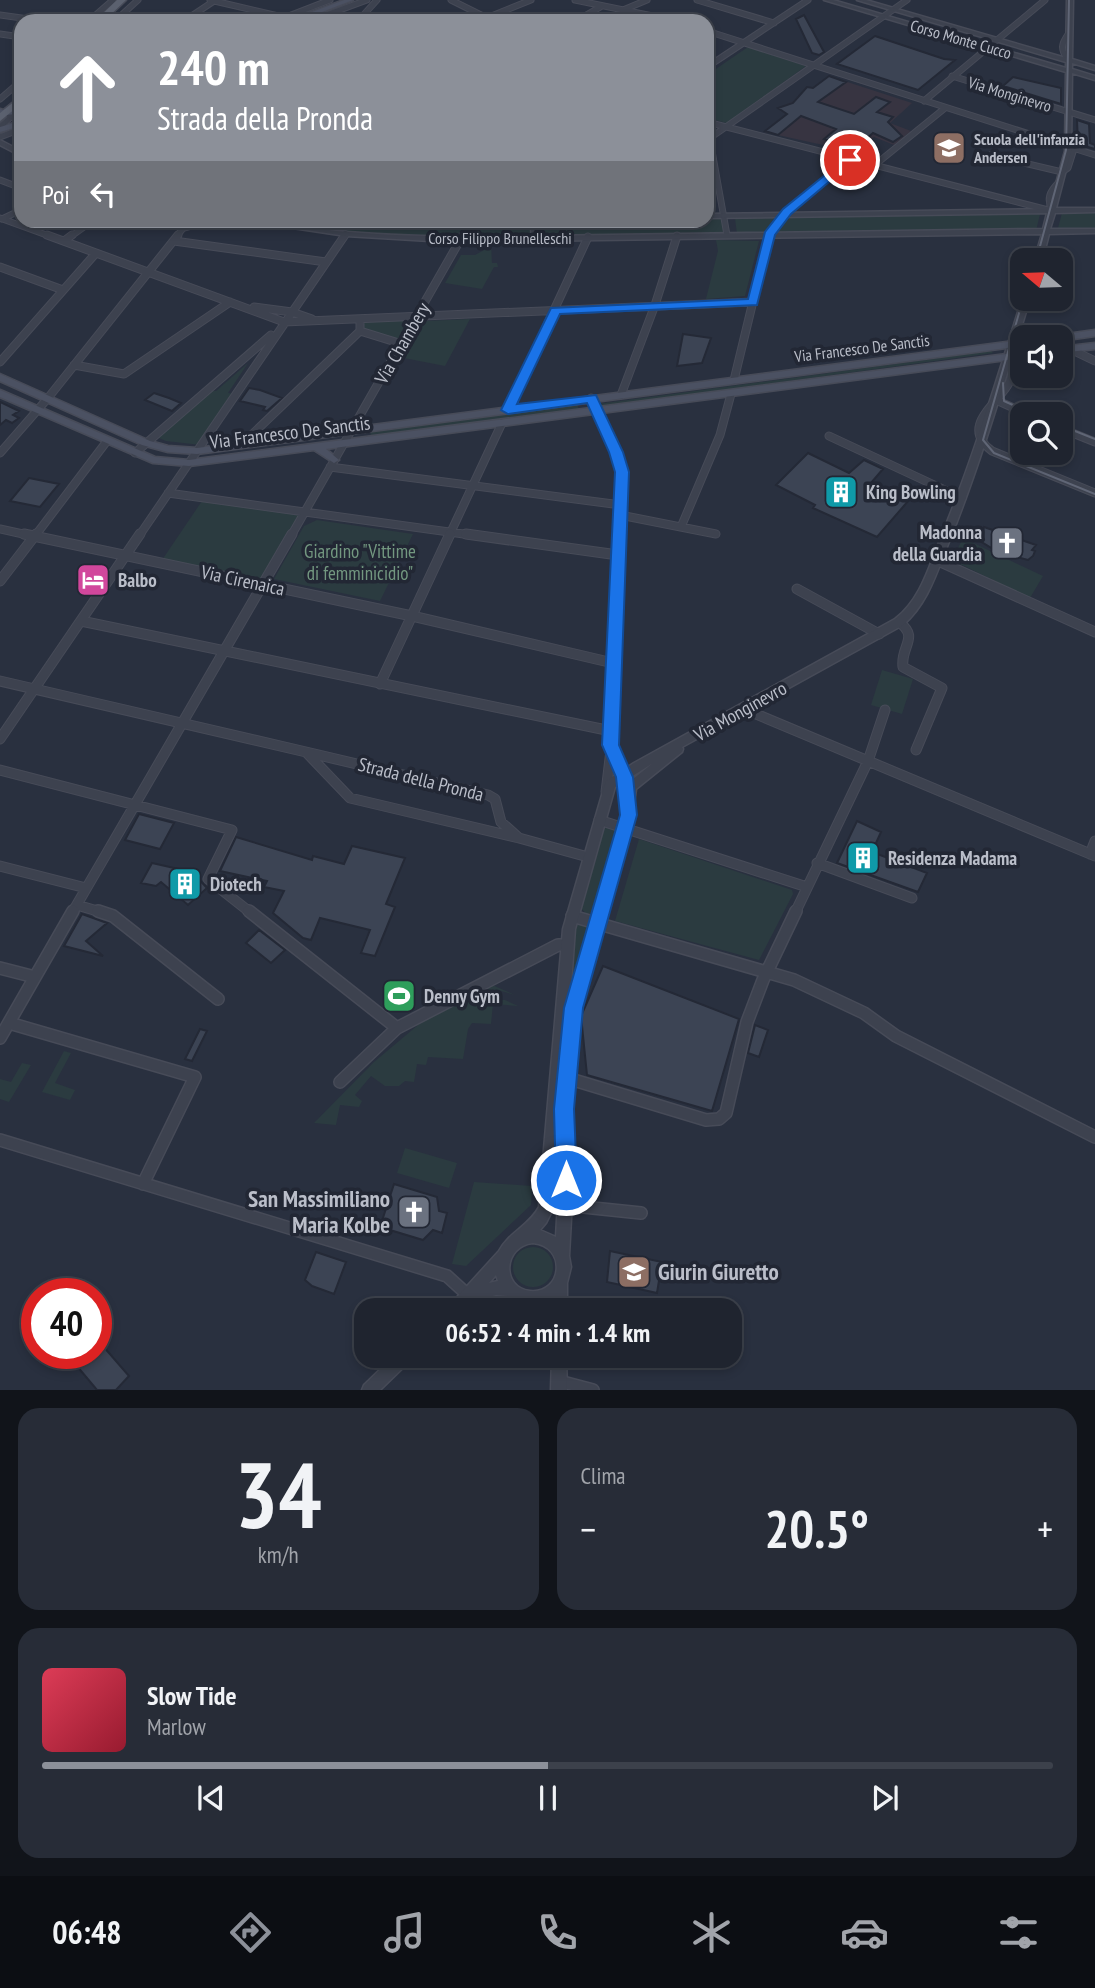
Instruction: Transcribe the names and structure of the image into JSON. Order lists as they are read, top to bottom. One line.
{"streets":{"main road":["Via Francesco De Sanctis"],"street":["Corso Monte Cucco","Via Monginevro","Corso Filippo Brunelleschi","Via Chambery","Via Cirenaica","Strada della Pronda"]},"crossings":[["Corso Monte Cucco","Via Monginevro"],["Via Monginevro","Corso Filippo Brunelleschi"],["Via Monginevro","Via Francesco De Sanctis"],["Corso Filippo Brunelleschi","Via Chambery"],["Via Chambery","Via Francesco De Sanctis"],["Via Chambery","Via Cirenaica"]],"parks":["Giardino \"Vittime di femminicidio\""],"places":{"school or university":["Scuola dell'infanzia Andersen","Giurin Giuretto"],"building":["King Bowling","Residenza Madama","Diotech"],"church":["Madonna della Guardia","San Massimiliano Maria Kolbe"],"hotel":["Balbo"],"sports":["Denny Gym"]},"north":"left","page":{"turn":["240 m","Strada della Pronda"],"then":"Poi","limit":"40","trip":"06:52 · 4 min · 1.4 km","tile":[["34","km/h"],"Clima"],"heat":["−","20.5°","+"],"song":["Slow Tide","Marlow"],"tabs":"06:48"}}
